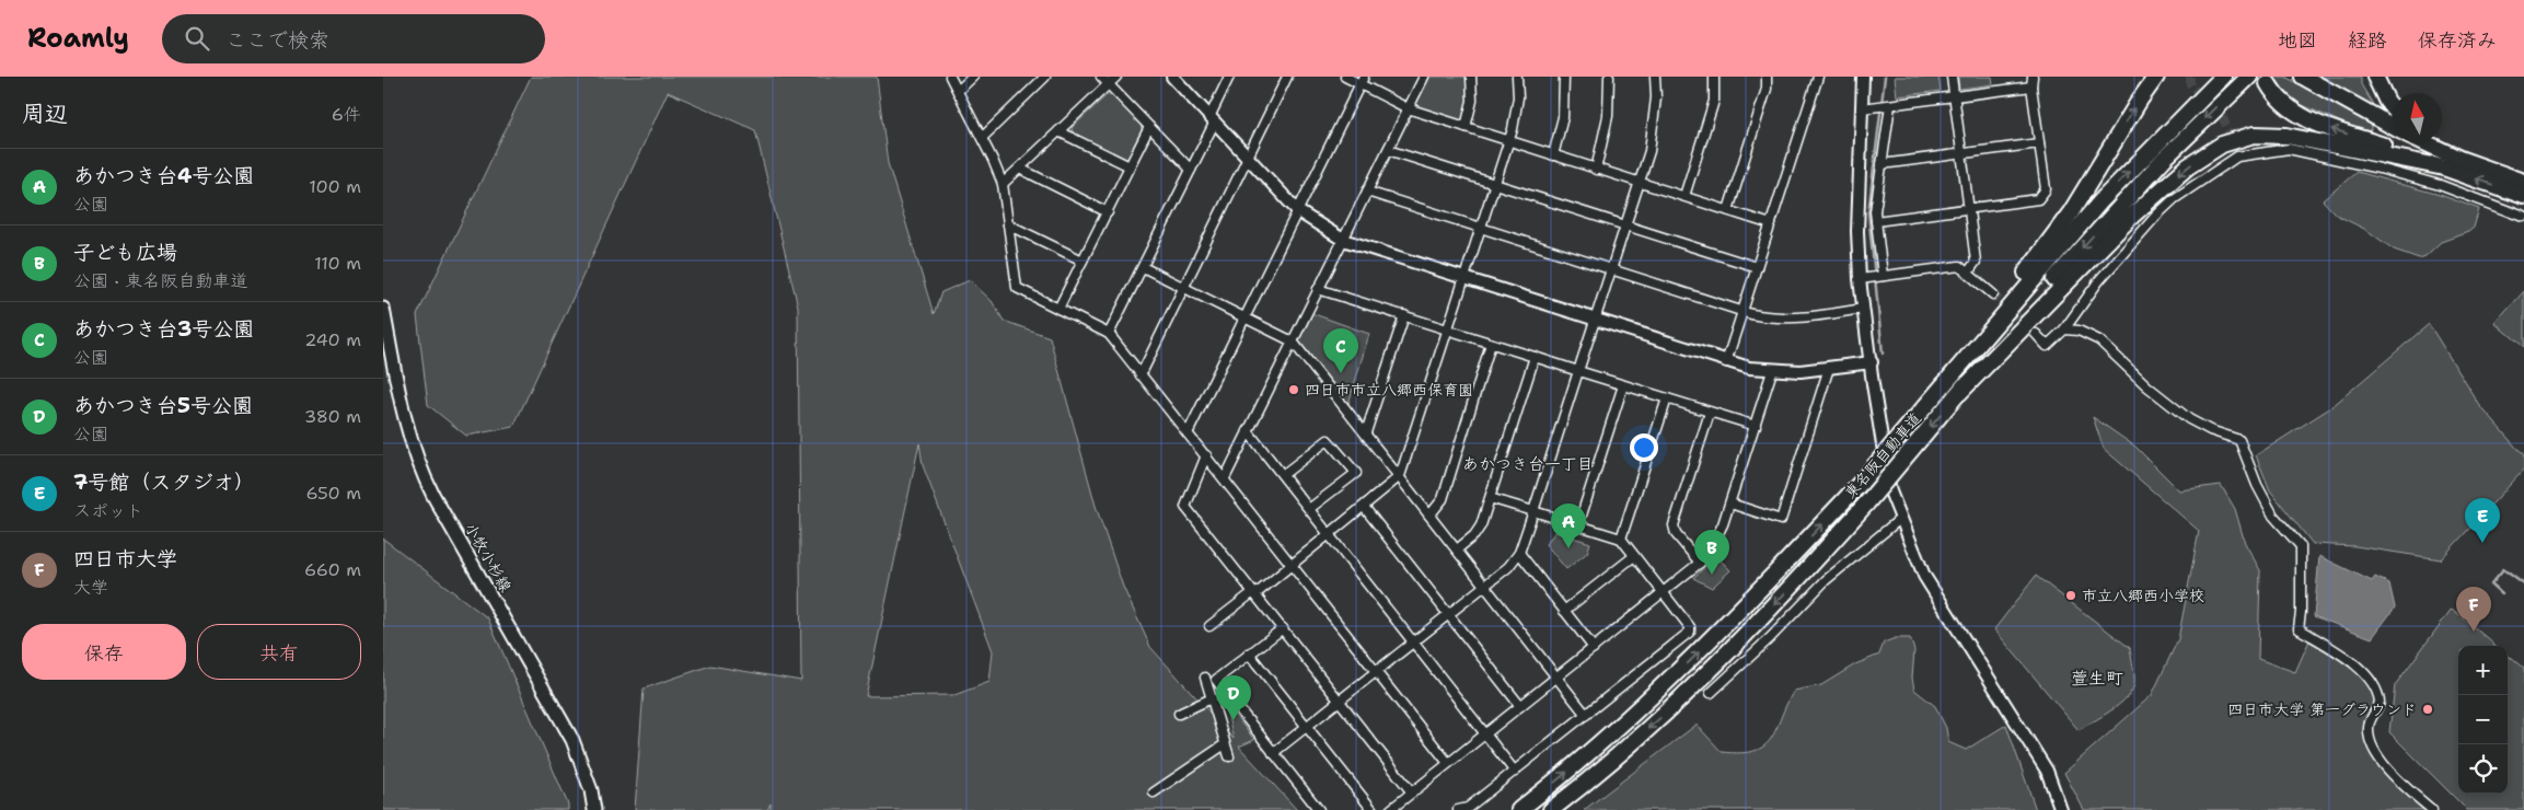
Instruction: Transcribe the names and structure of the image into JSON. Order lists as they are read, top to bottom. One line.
{"streets":{"highway":["東名阪自動車道"],"main road":["小牧小杉線"]},"districts":["あかつき台一丁目","萱生町"],"places":["四日市市立八郷西保育園","市立八郷西小学校","四日市大学 第一グラウンド"],"north":"top","page":{"header":"Roamly","search":"ここで検索","nav":["地図","経路","保存済み"],"heading":["周辺","6件"],"list":[{"mark":"A","name":"あかつき台4号公園","note":"公園","value":"100 m"},{"mark":"B","name":"子ども広場","note":"公園 · 東名阪自動車道","value":"110 m"},{"mark":"C","name":"あかつき台3号公園","note":"公園","value":"240 m"},{"mark":"D","name":"あかつき台5号公園","note":"公園","value":"380 m"},{"mark":"E","name":"7号館（スタジオ）","note":"スポット","value":"650 m"},{"mark":"F","name":"四日市大学","note":"大学","value":"660 m"}],"pins":["C","E","A","B","F","D"],"buttons":["保存","共有"],"map_buttons":["+","−"]}}
